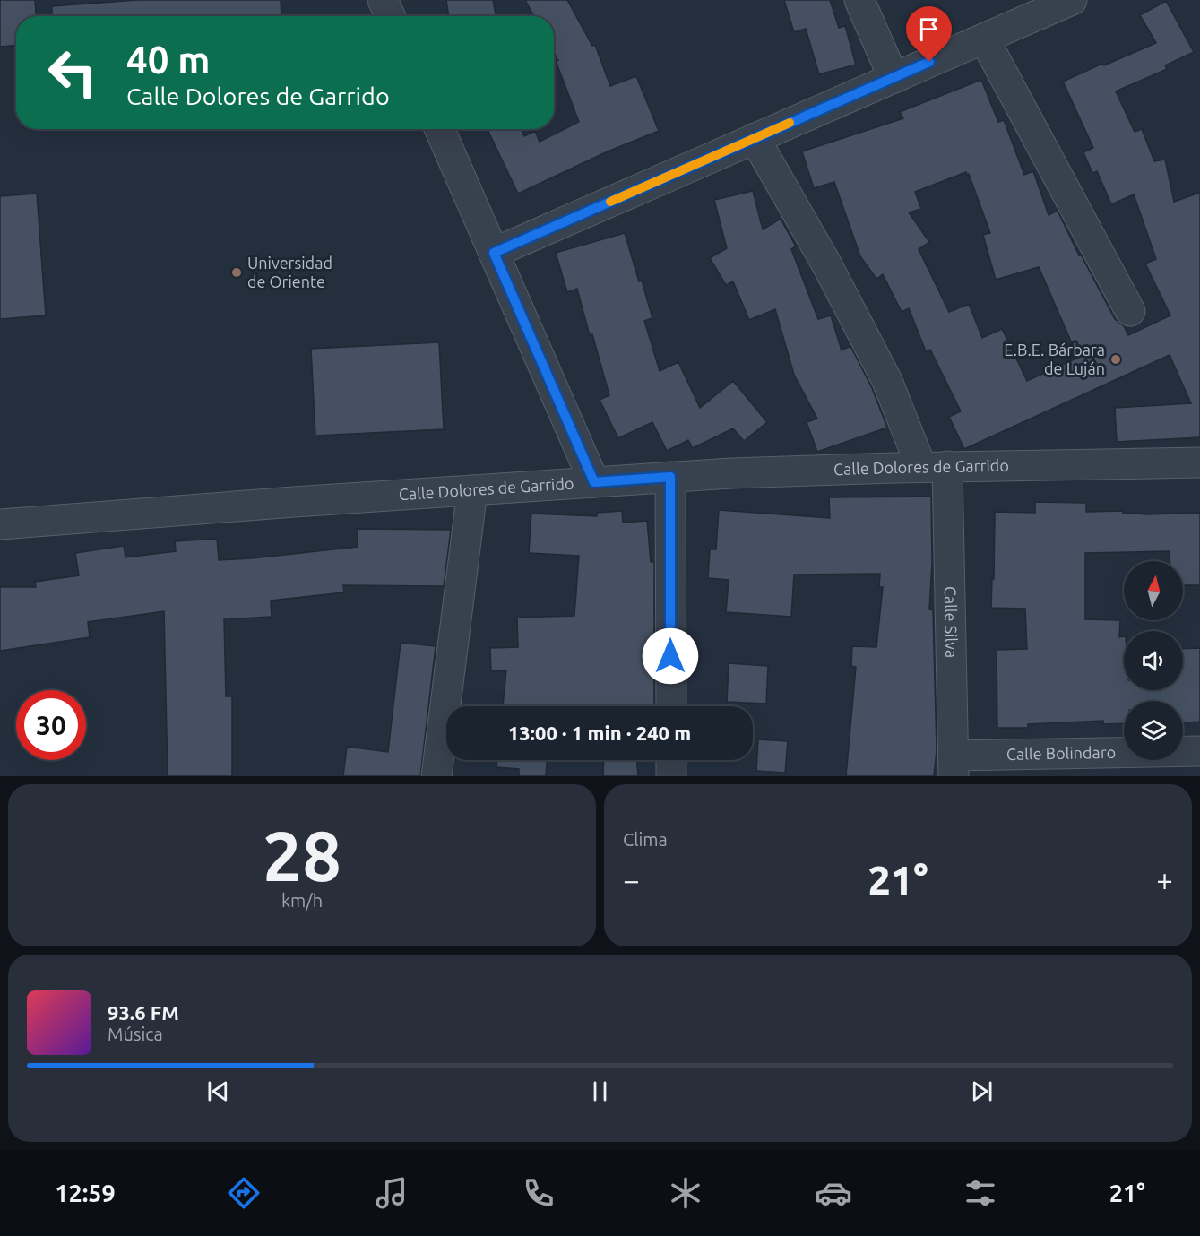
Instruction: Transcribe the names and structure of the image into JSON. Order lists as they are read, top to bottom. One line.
{"streets":{"street":["Calle Dolores de Garrido","Calle Silva","Calle Bolindaro"]},"crossings":[["Calle Dolores de Garrido","Calle Silva"],["Calle Silva","Calle Bolindaro"]],"places":["Universidad de Oriente","E.B.E. Bárbara de Luján"],"north":"top","page":{"turn":["40 m","Calle Dolores de Garrido"],"limit":"30","trip":"13:00 · 1 min · 240 m","tile":[["28","km/h"],"Clima"],"heat":["−","21°","+"],"song":["93.6 FM","Música"],"tabs":["12:59","21°"]}}
